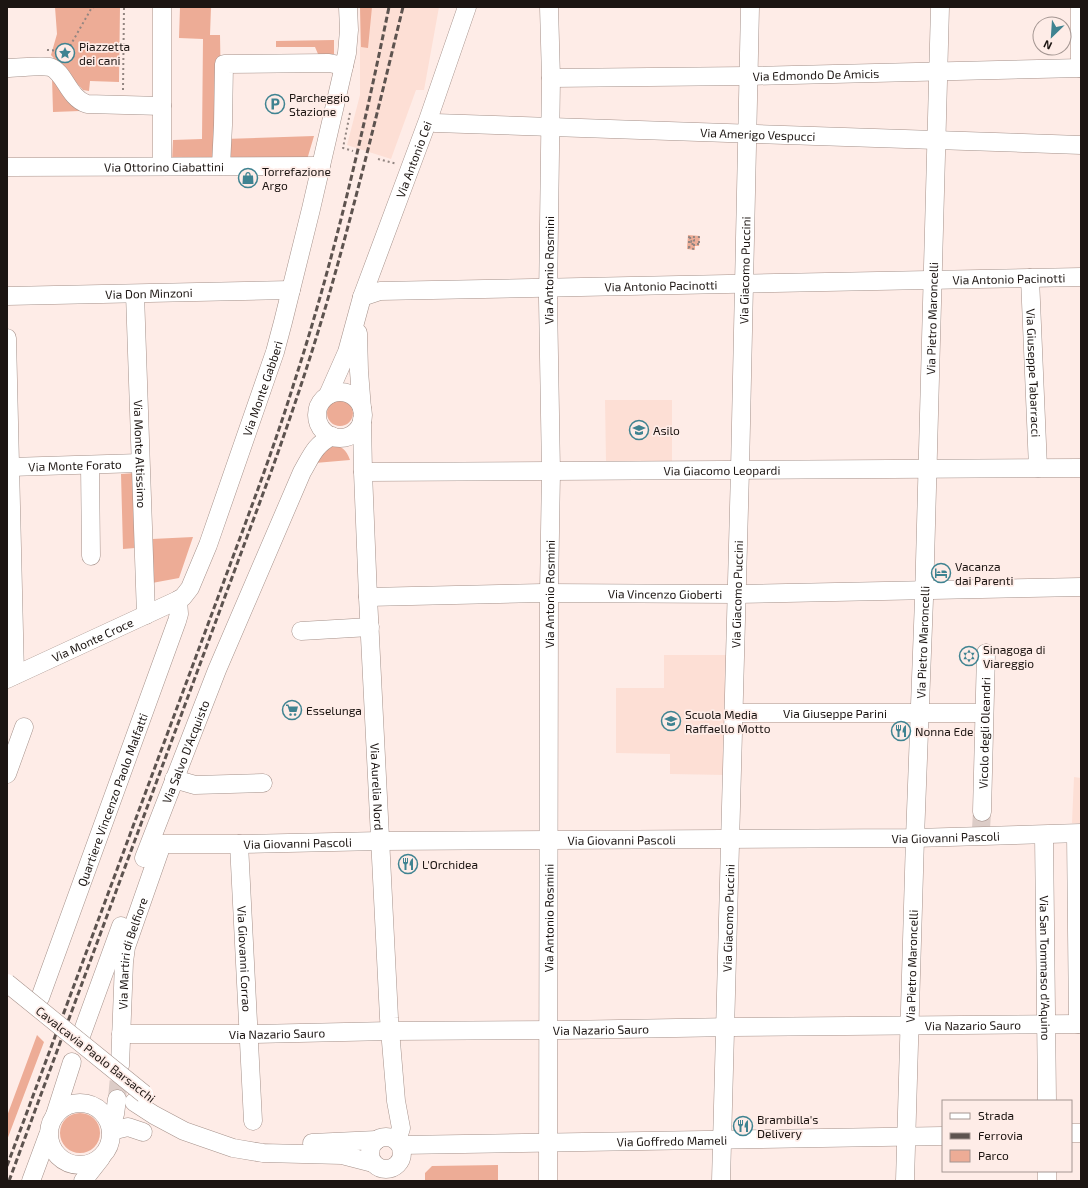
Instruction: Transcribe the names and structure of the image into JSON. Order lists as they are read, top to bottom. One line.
{"streets":{"street":["Via Edmondo De Amicis","Via Amerigo Vespucci","Via Antonio Cei","Via Ottorino Ciabattini","Via Antonio Rosmini","Via Giacomo Puccini","Via Antonio Pacinotti","Via Don Minzoni","Via Pietro Maroncelli","Via Giuseppe Tabarracci","Via Monte Gabberi","Via Monte Altissimo","Via Monte Forato","Via Giacomo Leopardi","Via Vincenzo Gioberti","Via Monte Croce","Via Giuseppe Parini","Vicolo degli Oleandri","Via Salvo D'Acquisto","Via Aurelia Nord","Quartiere Vincenzo Paolo Malfatti","Via Giovanni Pascoli","Via Martiri di Belfiore","Via Giovanni Corrao","Via San Tommaso d'Aquino","Via Nazario Sauro","Cavalcavia Paolo Barsacchi","Via Goffredo Mameli"]},"crossings":[["Via Edmondo De Amicis","Via Antonio Rosmini"],["Via Edmondo De Amicis","Via Giacomo Puccini"],["Via Edmondo De Amicis","Via Pietro Maroncelli"],["Via Amerigo Vespucci","Via Antonio Rosmini"],["Via Amerigo Vespucci","Via Giacomo Puccini"],["Via Amerigo Vespucci","Via Pietro Maroncelli"],["Via Antonio Cei","Via Antonio Pacinotti"],["Via Antonio Cei","Via Salvo D'Acquisto"],["Via Antonio Cei","Via Aurelia Nord"],["Via Ottorino Ciabattini","Via Monte Gabberi"],["Via Antonio Rosmini","Via Antonio Pacinotti"],["Via Antonio Rosmini","Via Giacomo Leopardi"],["Via Antonio Rosmini","Via Vincenzo Gioberti"],["Via Antonio Rosmini","Via Giovanni Pascoli"],["Via Antonio Rosmini","Via Nazario Sauro"],["Via Antonio Rosmini","Via Goffredo Mameli"],["Via Giacomo Puccini","Via Antonio Pacinotti"],["Via Giacomo Puccini","Via Giacomo Leopardi"],["Via Giacomo Puccini","Via Vincenzo Gioberti"],["Via Giacomo Puccini","Via Giuseppe Parini"],["Via Giacomo Puccini","Via Giovanni Pascoli"],["Via Giacomo Puccini","Via Nazario Sauro"],["Via Giacomo Puccini","Via Goffredo Mameli"],["Via Antonio Pacinotti","Via Pietro Maroncelli"],["Via Antonio Pacinotti","Via Giuseppe Tabarracci"],["Via Don Minzoni","Via Monte Gabberi"],["Via Don Minzoni","Via Monte Altissimo"],["Via Pietro Maroncelli","Via Giacomo Leopardi"],["Via Pietro Maroncelli","Via Vincenzo Gioberti"],["Via Pietro Maroncelli","Via Giuseppe Parini"],["Via Pietro Maroncelli","Via Giovanni Pascoli"],["Via Pietro Maroncelli","Via Nazario Sauro"],["Via Pietro Maroncelli","Via Goffredo Mameli"],["Via Giuseppe Tabarracci","Via Giacomo Leopardi"],["Via Monte Gabberi","Via Monte Croce"],["Via Monte Gabberi","Quartiere Vincenzo Paolo Malfatti"],["Via Monte Altissimo","Via Monte Forato"],["Via Monte Altissimo","Via Monte Croce"],["Via Giacomo Leopardi","Via Aurelia Nord"],["Via Vincenzo Gioberti","Via Aurelia Nord"],["Via Monte Croce","Quartiere Vincenzo Paolo Malfatti"],["Via Giuseppe Parini","Vicolo degli Oleandri"],["Vicolo degli Oleandri","Via Giovanni Pascoli"],["Via Salvo D'Acquisto","Via Aurelia Nord"],["Via Aurelia Nord","Via Giovanni Pascoli"],["Via Aurelia Nord","Via Nazario Sauro"],["Via Aurelia Nord","Cavalcavia Paolo Barsacchi"],["Via Aurelia Nord","Via Goffredo Mameli"],["Via Giovanni Pascoli","Via Martiri di Belfiore"],["Via Giovanni Pascoli","Via Giovanni Corrao"],["Via Giovanni Pascoli","Via San Tommaso d'Aquino"],["Via Martiri di Belfiore","Via Nazario Sauro"],["Via Giovanni Corrao","Via Nazario Sauro"],["Via San Tommaso d'Aquino","Via Nazario Sauro"],["Cavalcavia Paolo Barsacchi","Via Goffredo Mameli"]],"places":{"place":["Piazzetta dei cani"],"parking":["Parcheggio Stazione"],"shop":["Torrefazione Argo"],"school or university":["Asilo","Scuola Media Raffaello Motto"],"hotel":["Vacanza dai Parenti"],"synagogue":["Sinagoga di Viareggio"],"supermarket":["Esselunga"],"restaurant":["Nonna Ede","L'Orchidea","Brambilla's Delivery"]},"legend":["Strada","Ferrovia","Parco"],"north":"bottom left"}
